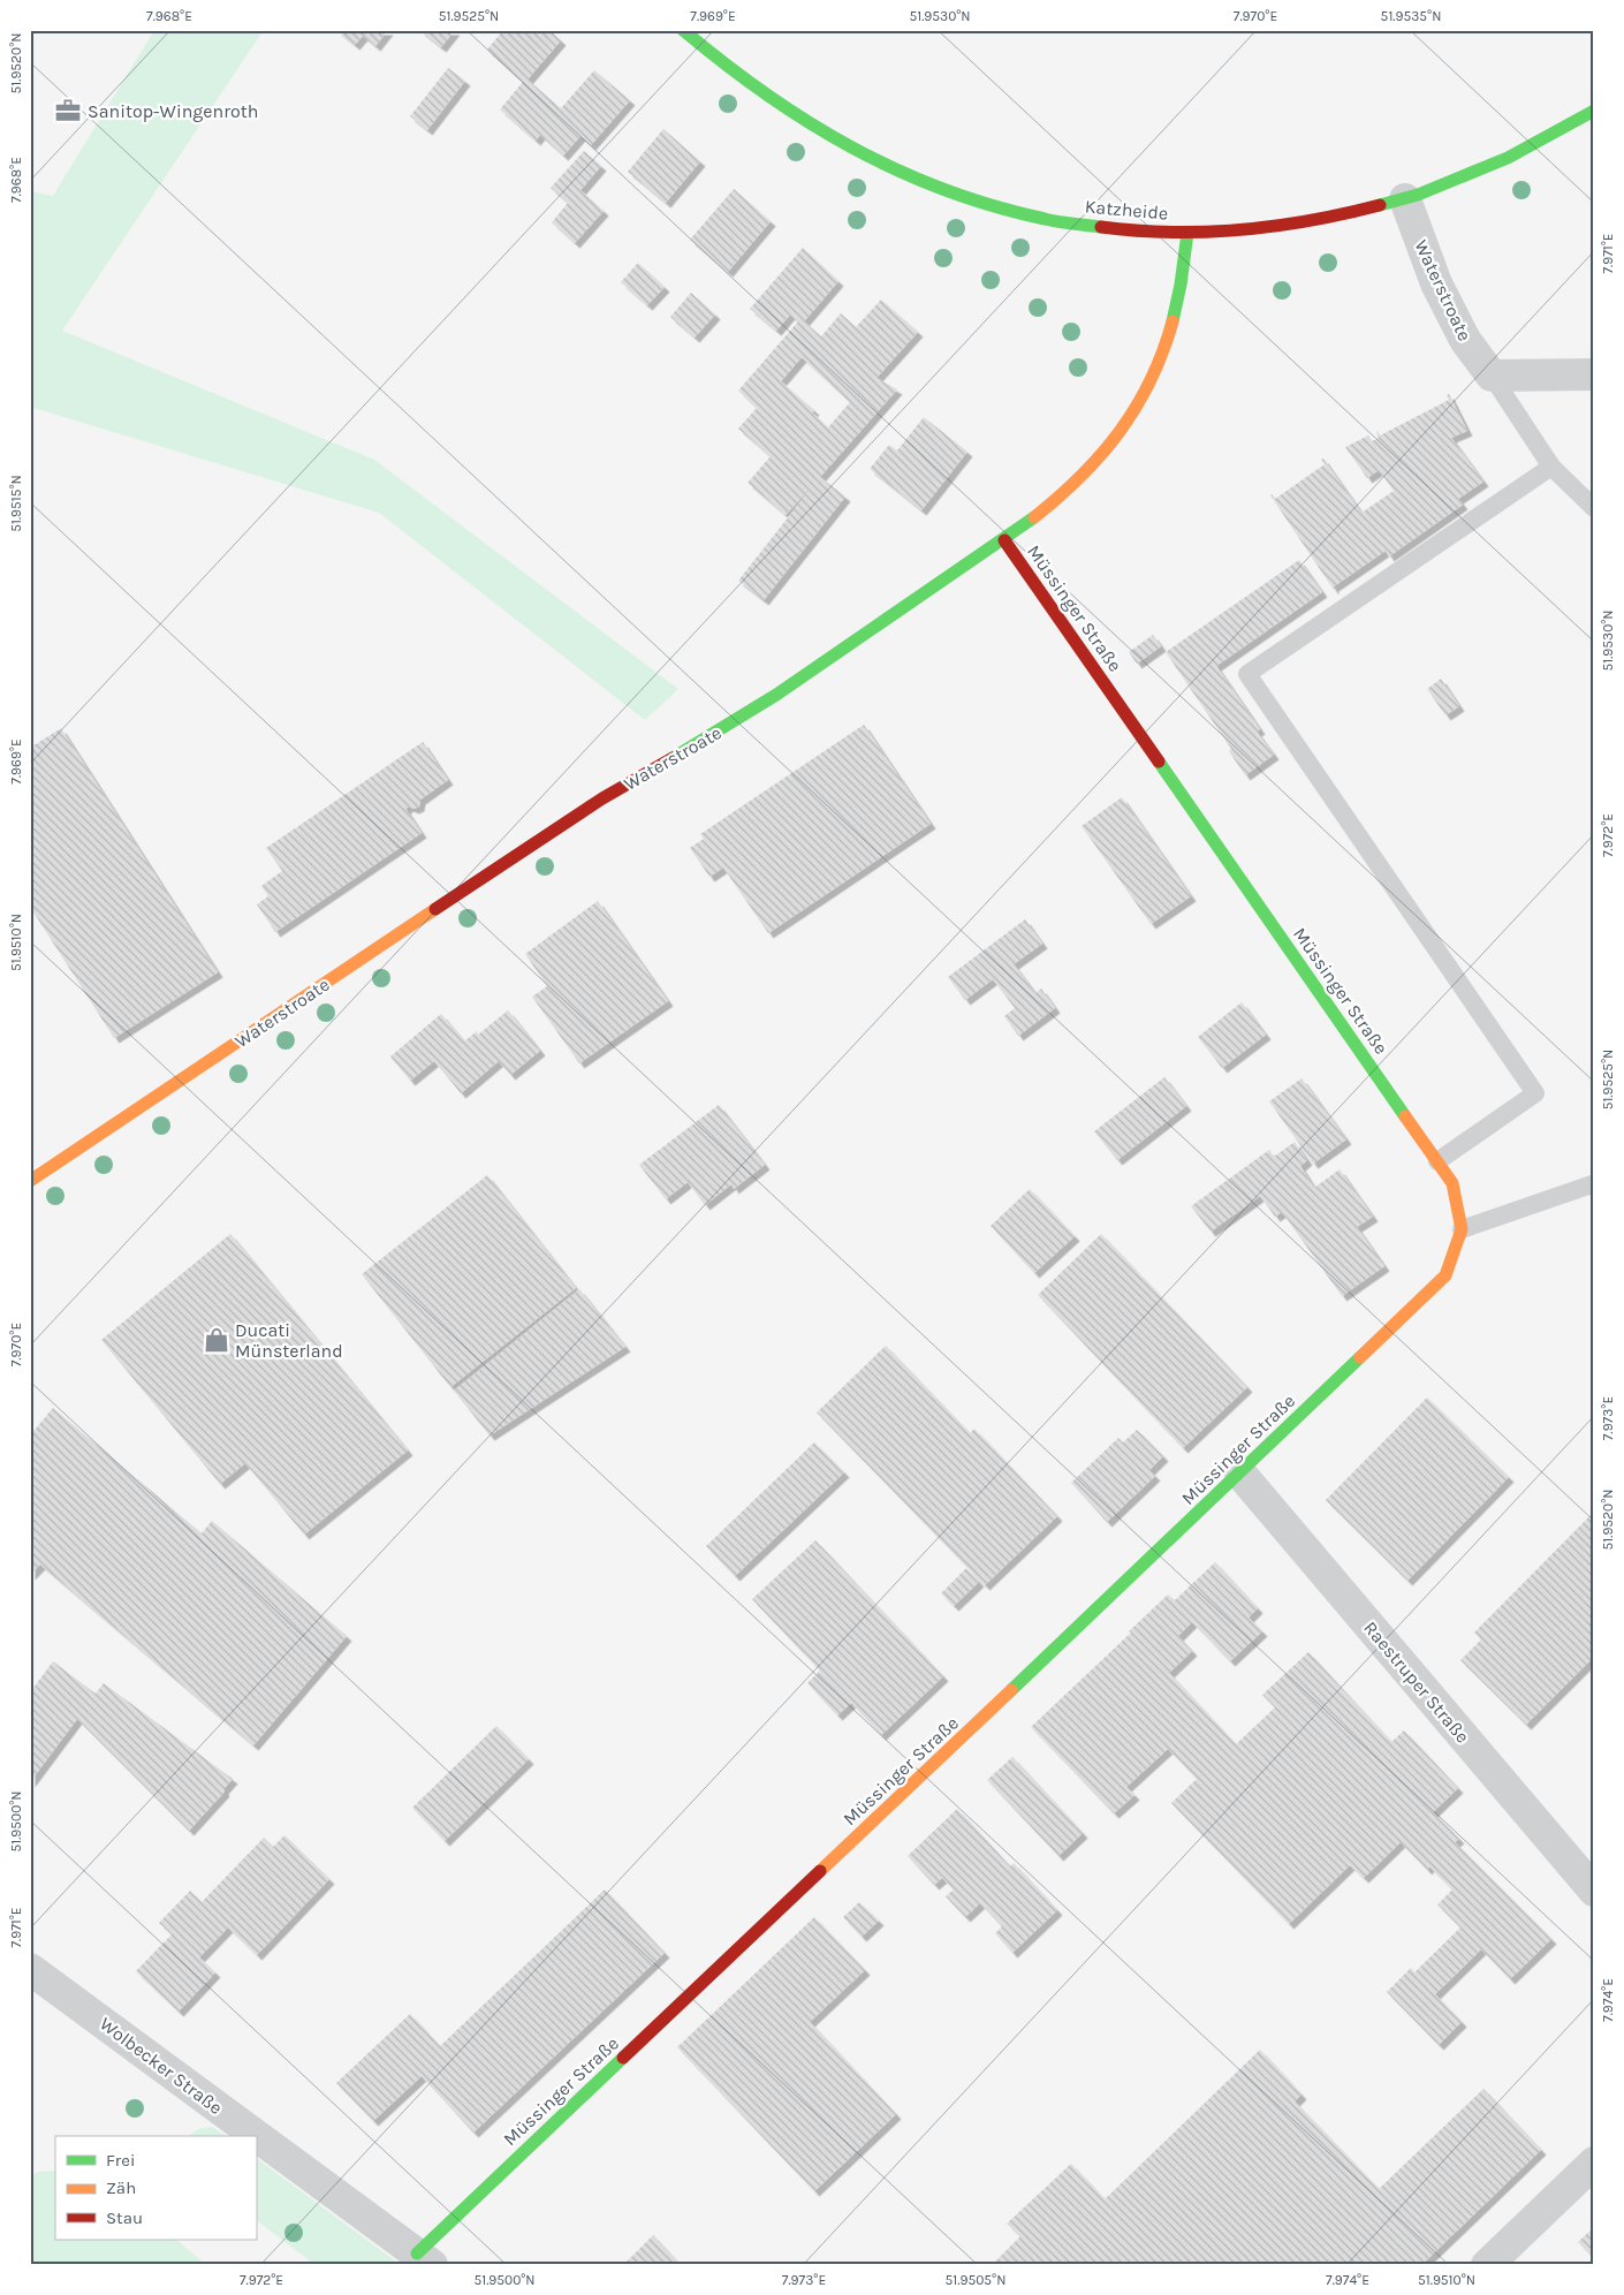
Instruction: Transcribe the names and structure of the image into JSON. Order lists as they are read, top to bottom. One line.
{"streets":{"street":["Katzheide","Waterstroate","Müssinger Straße","Raestruper Straße","Wolbecker Straße"]},"crossings":[["Katzheide","Waterstroate"],["Waterstroate","Müssinger Straße"],["Müssinger Straße","Raestruper Straße"],["Müssinger Straße","Wolbecker Straße"]],"places":{"office":["Sanitop-Wingenroth"],"shop":["Ducati Münsterland"]},"legend":["Frei","Zäh","Stau"],"coordinates":["7.968°E","51.9525°N","7.969°E","51.9530°N","7.970°E","51.9535°N","51.9520°N","7.971°E","51.9515°N","7.972°E","51.9510°N","7.973°E","51.9500°N","7.974°E","51.9505°N"]}
